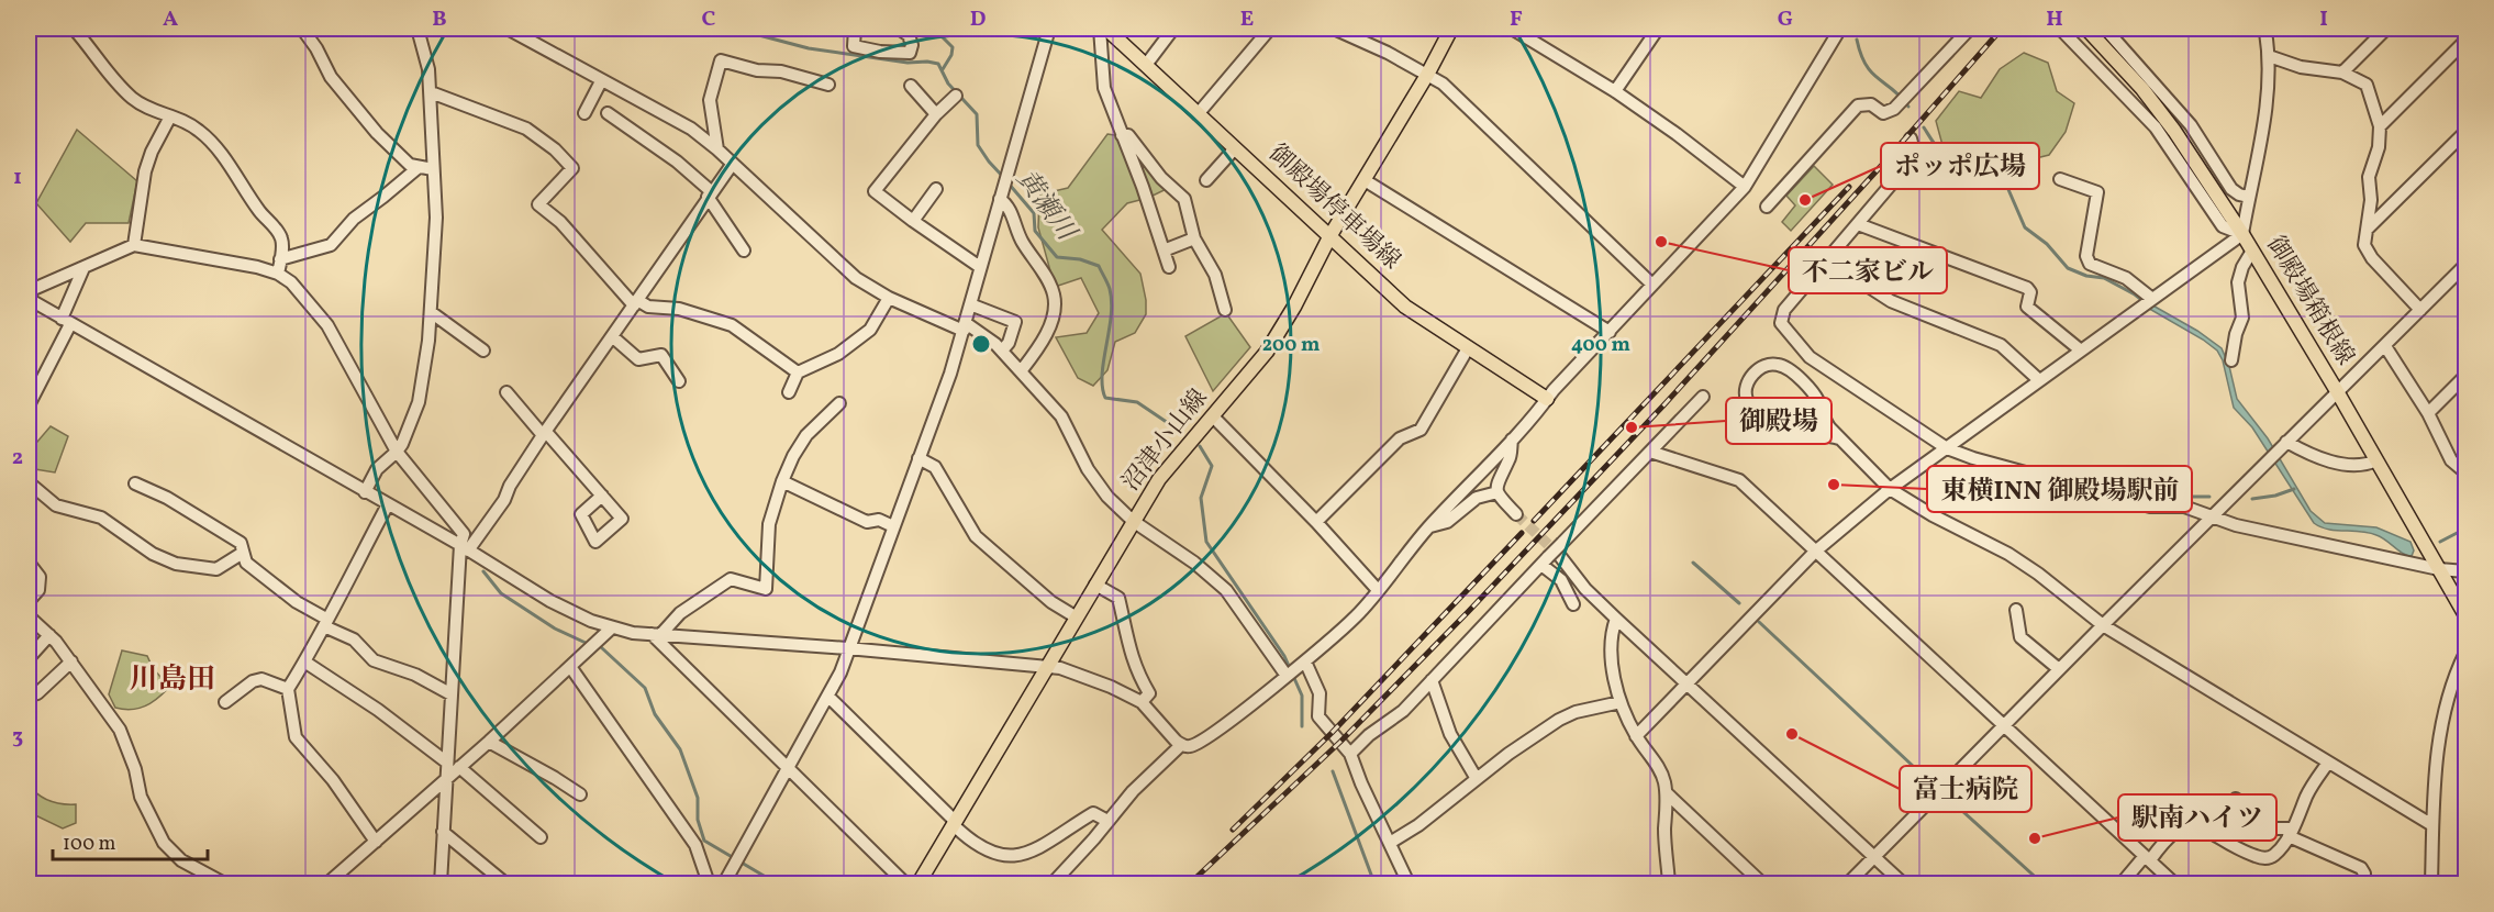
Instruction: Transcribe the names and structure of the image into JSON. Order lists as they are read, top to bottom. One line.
{"streets":{"main road":["御殿場停車場線","御殿場箱根線","沼津小山線"]},"crossings":[["御殿場停車場線","沼津小山線"]],"districts":["川島田"],"water":["黄瀬川"],"places":["ポッポ広場","不二家ビル","御殿場","東横INN 御殿場駅前","富士病院","駅南ハイツ"],"scale_bar":"100 m","grid":{"columns":["A","B","C","D","E","F","G","H","I"],"rows":["1","2","3"]},"rings":["200 m","400 m"]}
